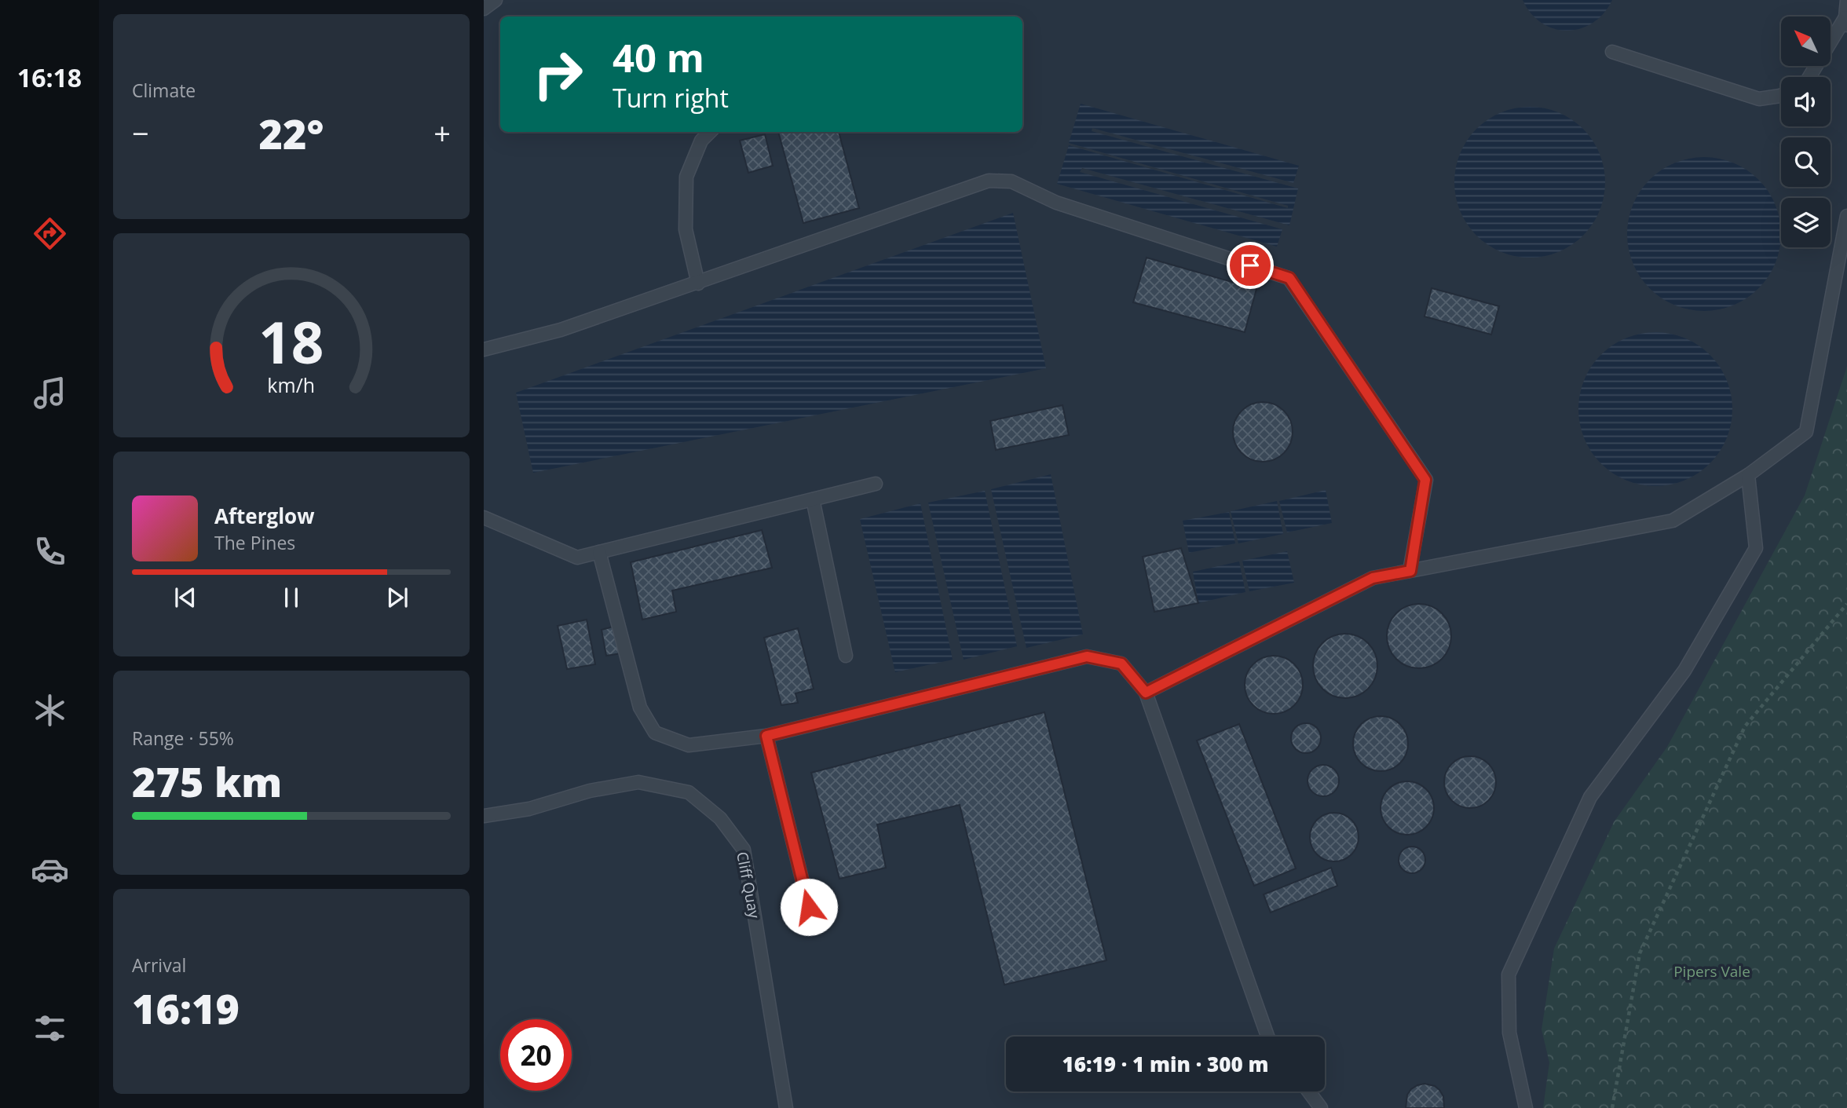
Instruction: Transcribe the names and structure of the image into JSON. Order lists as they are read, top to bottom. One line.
{"streets":{"lane":["Cliff Quay"]},"parks":["Pipers Vale"],"north":"top left","page":{"tabs":"16:18","tile":["Climate",["Range · 55%","275 km"],["Arrival","16:19"]],"turn":["40 m","Turn right"],"heat":["−","22°","+"],"song":["Afterglow","The Pines"],"limit":"20","trip":"16:19 · 1 min · 300 m","gauge":["18","km/h"]}}
